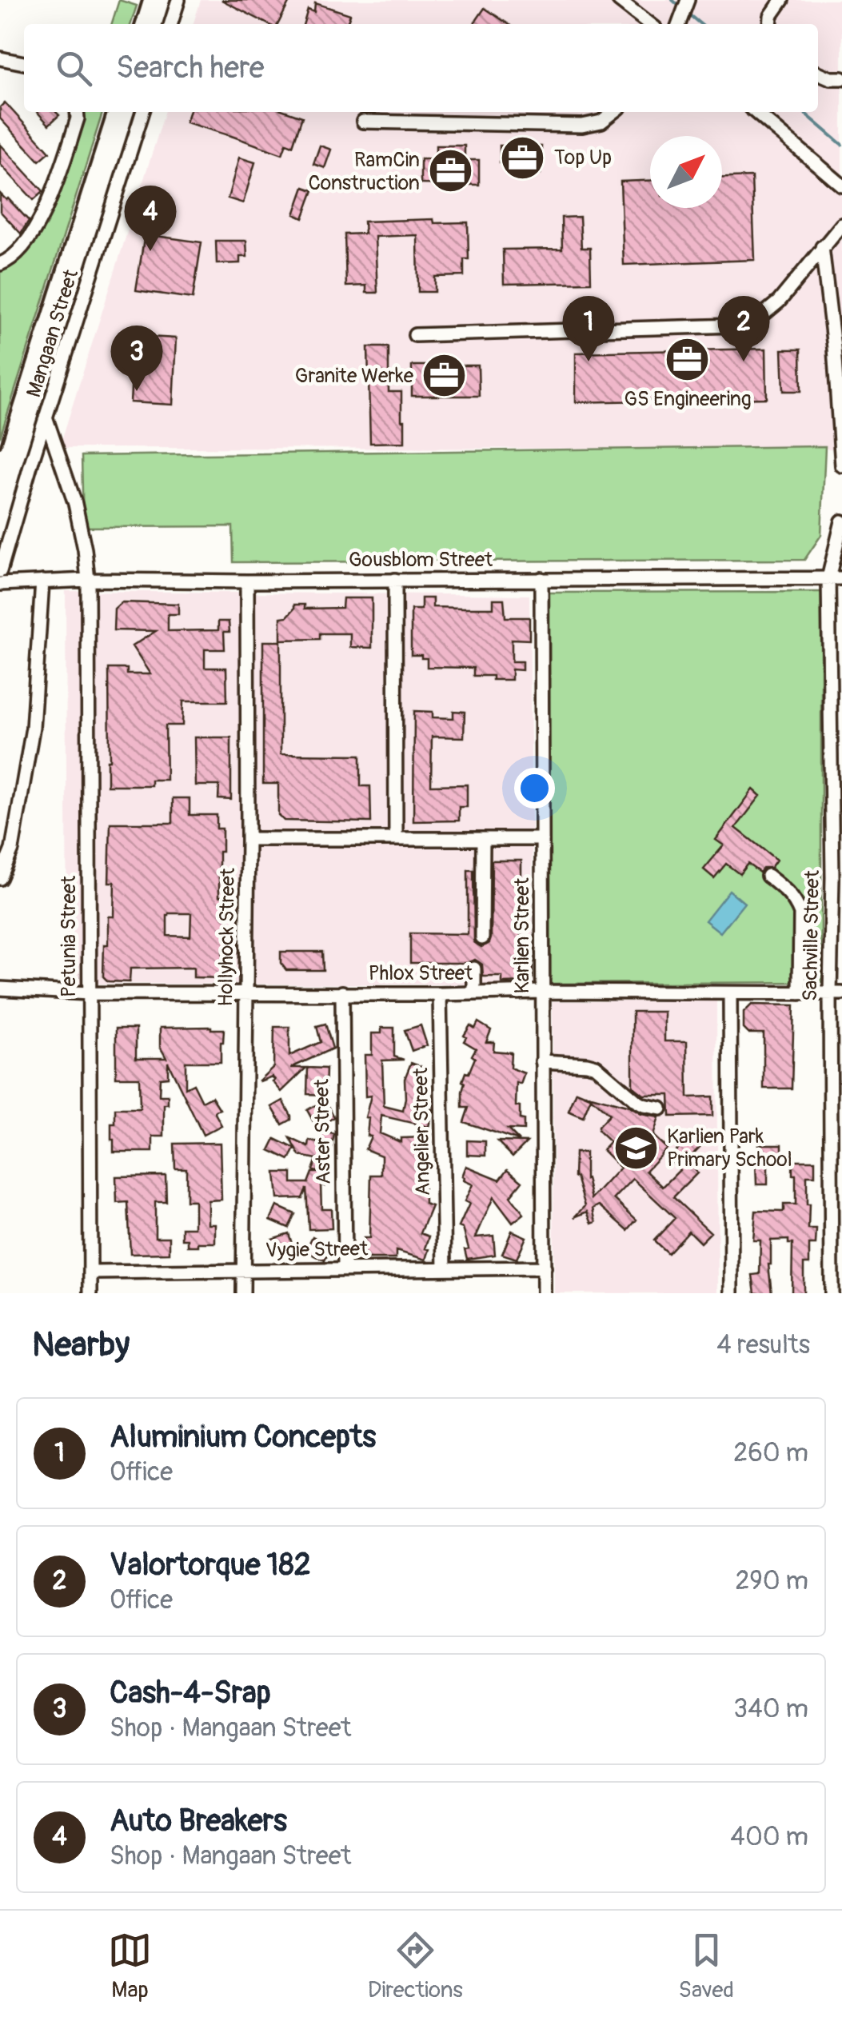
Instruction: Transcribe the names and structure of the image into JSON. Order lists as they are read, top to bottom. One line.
{"streets":{"street":["Mangaan Street","Gousblom Street","Karlien Street","Sachville Street","Petunia Street","Hollyhock Street","Phlox Street","Aster Street","Angelier Street","Vygie Street"]},"crossings":[["Mangaan Street","Petunia Street"],["Gousblom Street","Karlien Street"],["Gousblom Street","Sachville Street"],["Gousblom Street","Petunia Street"],["Gousblom Street","Hollyhock Street"],["Karlien Street","Phlox Street"],["Karlien Street","Vygie Street"],["Sachville Street","Phlox Street"],["Petunia Street","Phlox Street"],["Petunia Street","Vygie Street"],["Hollyhock Street","Phlox Street"],["Hollyhock Street","Vygie Street"],["Phlox Street","Aster Street"],["Phlox Street","Angelier Street"],["Aster Street","Vygie Street"],["Angelier Street","Vygie Street"]],"places":{"office":["Top Up","RamCin Construction","GS Engineering","Granite Werke"],"school or university":["Karlien Park Primary School"]},"north":"top right","page":{"search":"Search here","pins":["4","1","2","3"],"heading":["Nearby","4 results"],"list":[{"mark":"1","name":"Aluminium Concepts","note":"Office","value":"260 m"},{"mark":"2","name":"Valortorque 182","note":"Office","value":"290 m"},{"mark":"3","name":"Cash-4-Srap","note":"Shop · Mangaan Street","value":"340 m"},{"mark":"4","name":"Auto Breakers","note":"Shop · Mangaan Street","value":"400 m"}],"nav":["Map","Directions","Saved"]}}
